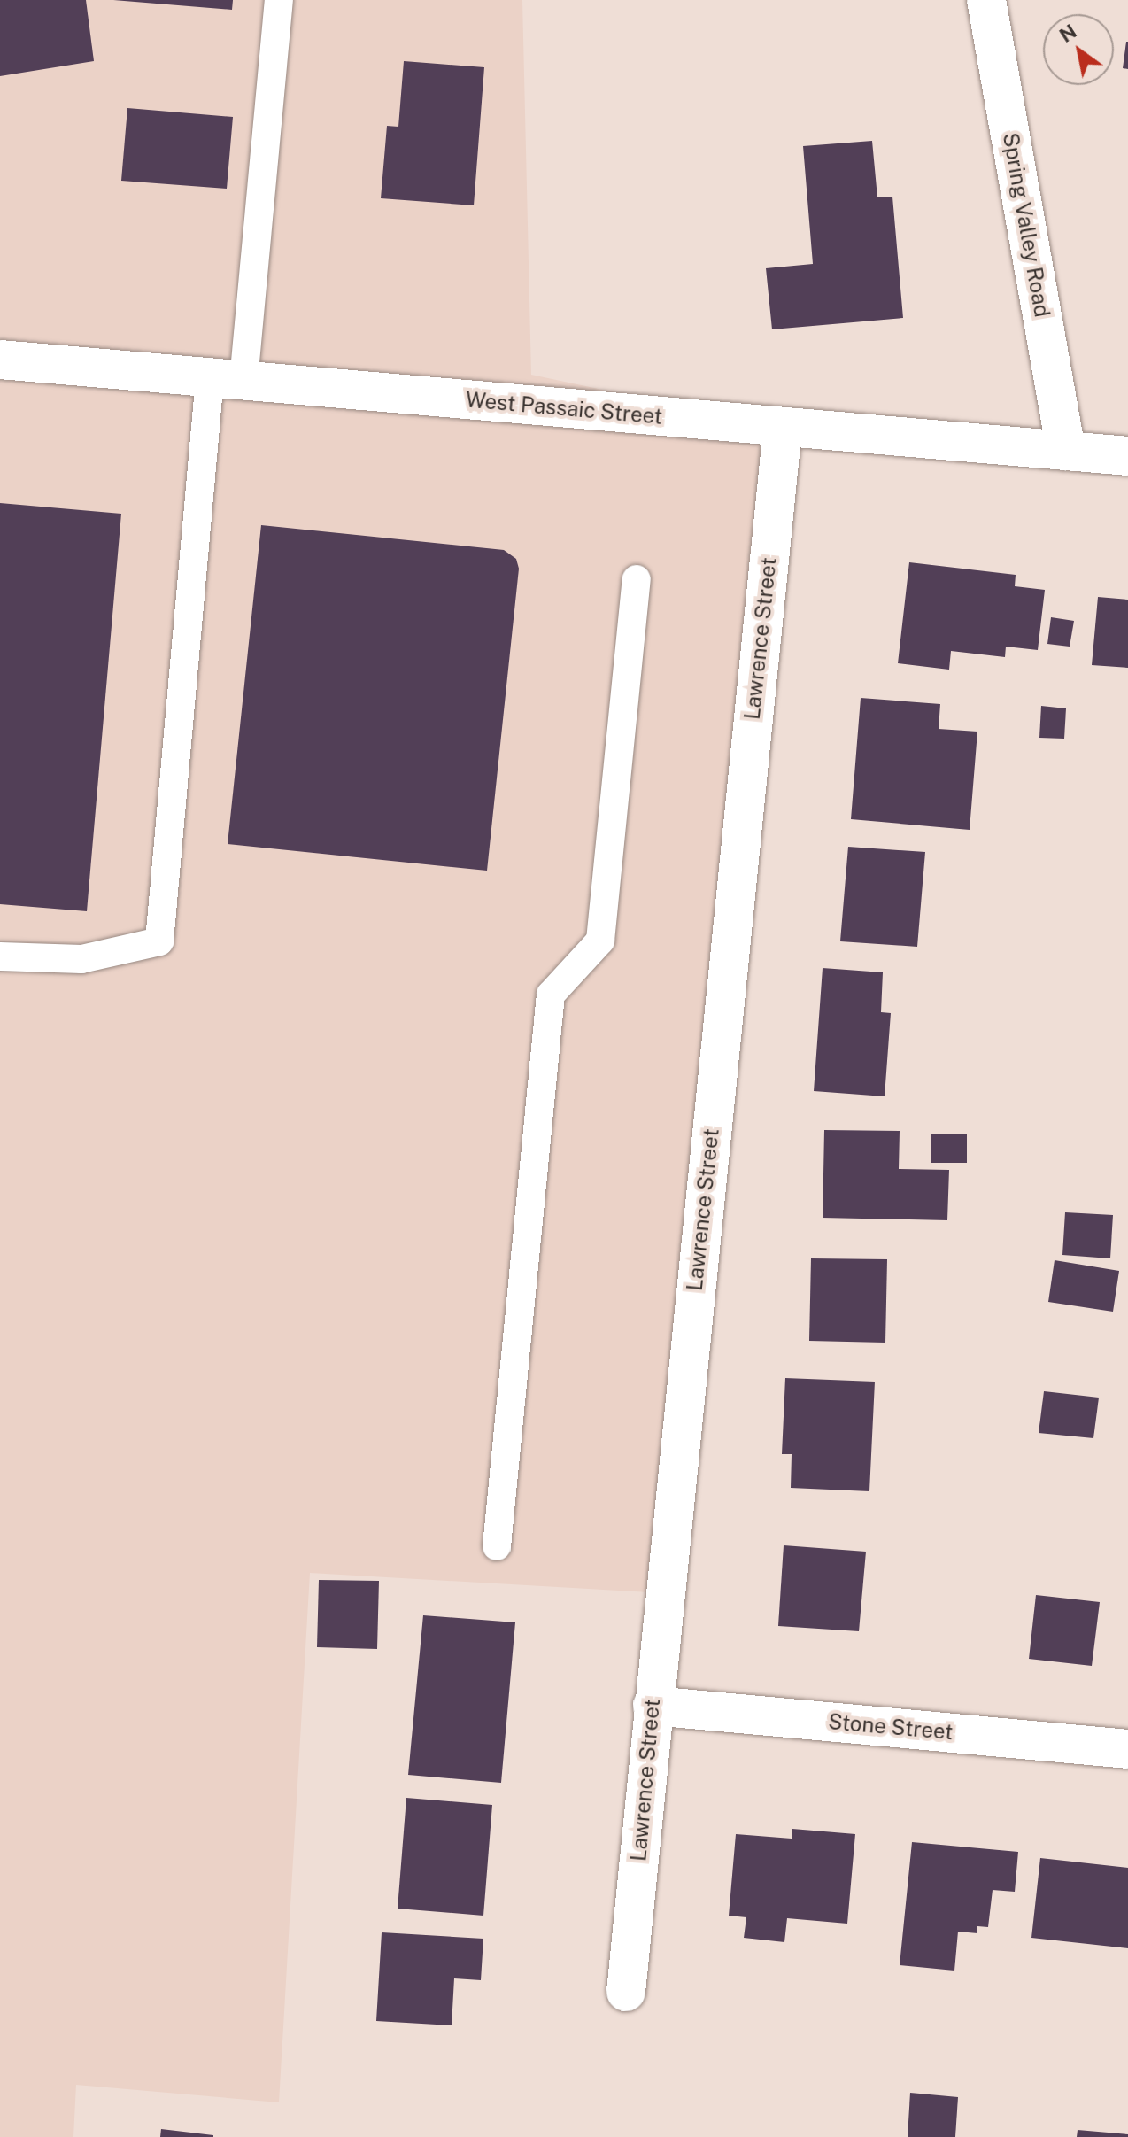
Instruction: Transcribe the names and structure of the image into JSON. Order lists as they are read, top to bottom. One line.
{"streets":{"street":["Spring Valley Road","West Passaic Street","Lawrence Street","Stone Street"]},"crossings":[["Spring Valley Road","West Passaic Street"],["West Passaic Street","Lawrence Street"],["Lawrence Street","Stone Street"]],"north":"top left"}
